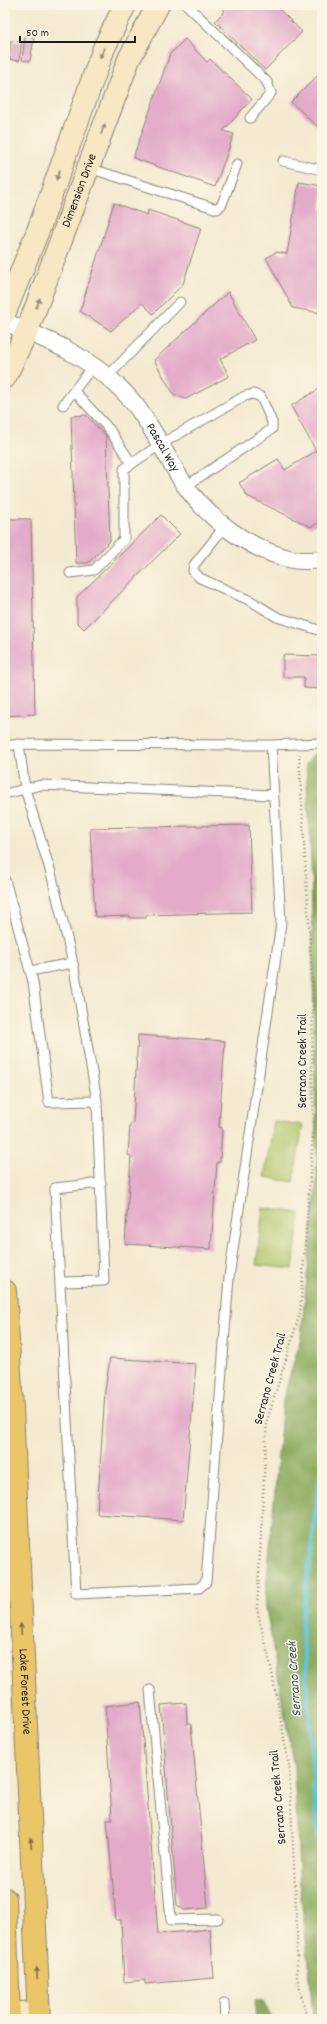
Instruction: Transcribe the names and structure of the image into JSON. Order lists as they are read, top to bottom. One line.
{"streets":{"main road":["Dimension Drive","Lake Forest Drive"],"street":["Pascal Way"],"path":["Serrano Creek Trail"]},"crossings":[["Dimension Drive","Pascal Way"]],"one_way":["Lake Forest Drive"],"water":["Serrano Creek"],"scale_bar":"50 m"}
